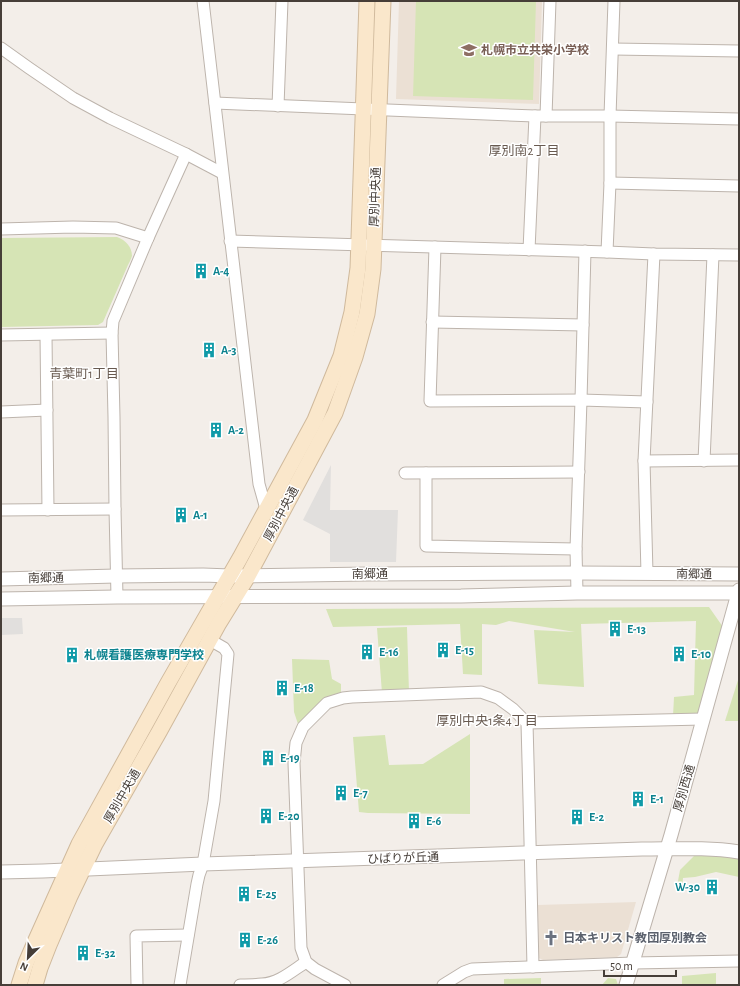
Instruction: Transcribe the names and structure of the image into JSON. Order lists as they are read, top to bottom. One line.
{"streets":{"main road":["厚別中央通"],"street":["南郷通","厚別西通","ひばりが丘通"]},"crossings":[["厚別中央通","南郷通"],["厚別中央通","ひばりが丘通"],["南郷通","厚別西通"],["厚別西通","ひばりが丘通"]],"districts":["厚別南2丁目","青葉町1丁目","厚別中央1条4丁目"],"places":{"school or university":["札幌市立共栄小学校"],"building":["A-4","A-3","A-2","A-1","E-13","E-15","E-16","E-10","札幌看護医療専門学校","E-18","E-19","E-7","E-1","E-20","E-2","E-6","W-30","E-25","E-26","E-32"],"church":["日本キリスト教団厚別教会"]},"scale_bar":"50 m","north":"bottom left"}
